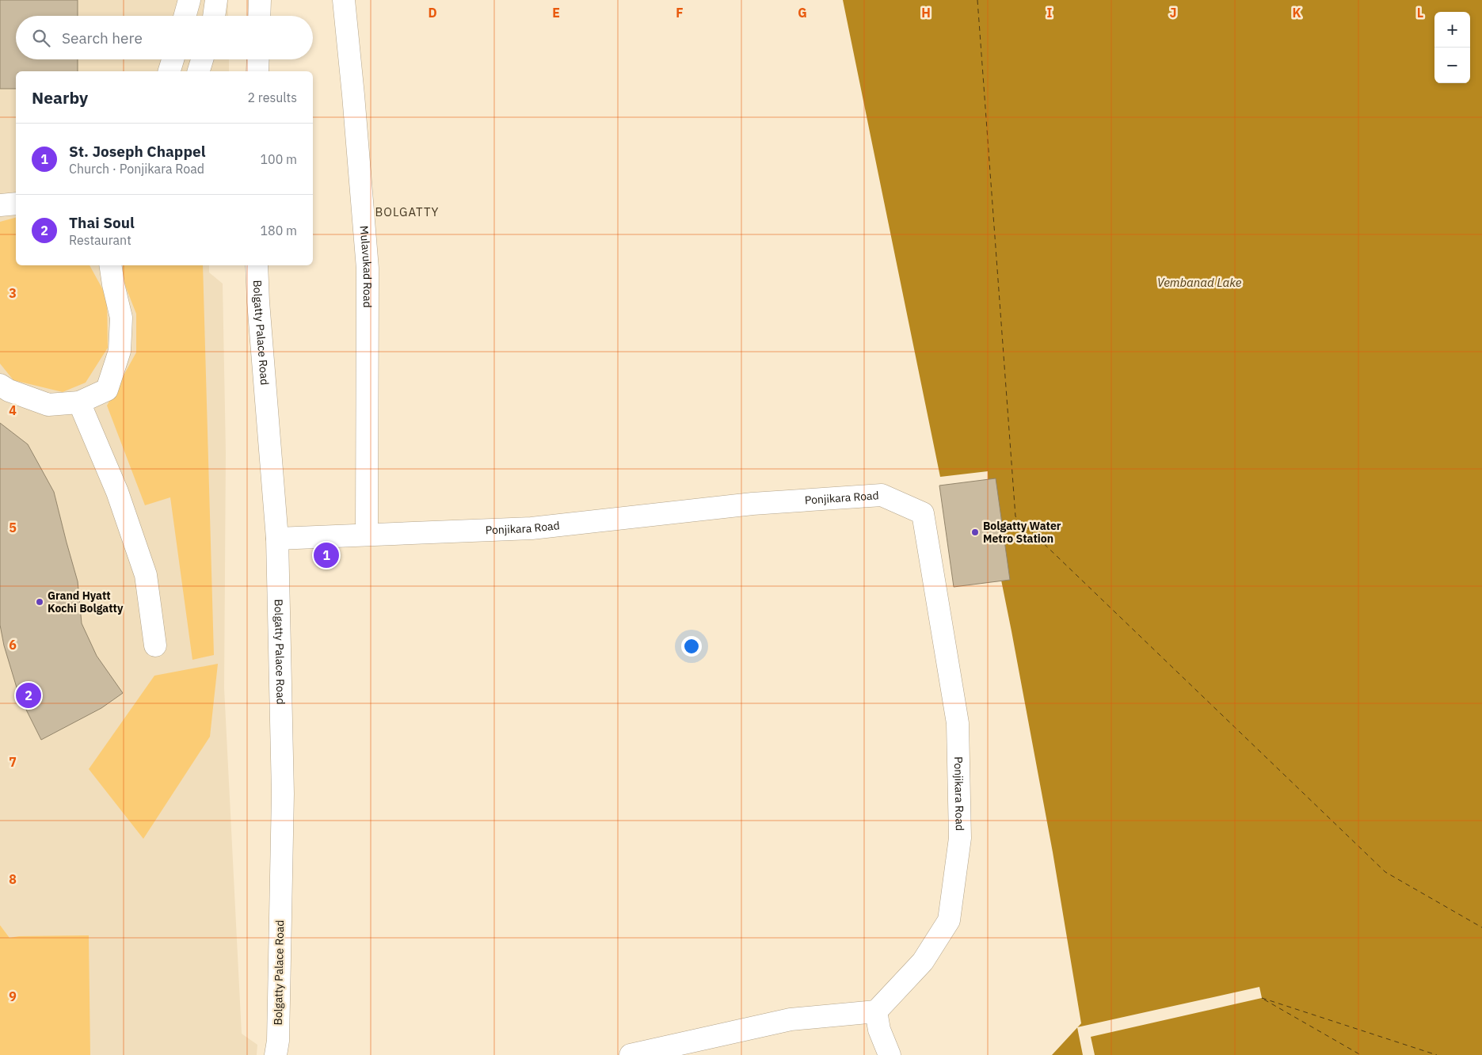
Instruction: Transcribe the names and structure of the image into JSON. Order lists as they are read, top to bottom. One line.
{"streets":{"street":["Mulavukad Road","Bolgatty Palace Road","Ponjikara Road"]},"crossings":[["Mulavukad Road","Ponjikara Road"],["Bolgatty Palace Road","Ponjikara Road"]],"districts":["BOLGATTY"],"water":["Vembanad Lake"],"places":["Bolgatty Water Metro Station","Grand Hyatt Kochi Bolgatty"],"page":{"map_buttons":["+","−"],"search":"Search here","heading":["Nearby","2 results"],"list":[{"mark":"1","name":"St. Joseph Chappel","note":"Church · Ponjikara Road","value":"100 m"},{"mark":"2","name":"Thai Soul","note":"Restaurant","value":"180 m"}],"pins":["1","2"]},"grid":{"columns":["D","E","F","G","H","I","J","K","L"],"rows":["3","4","5","6","7","8","9"]}}
